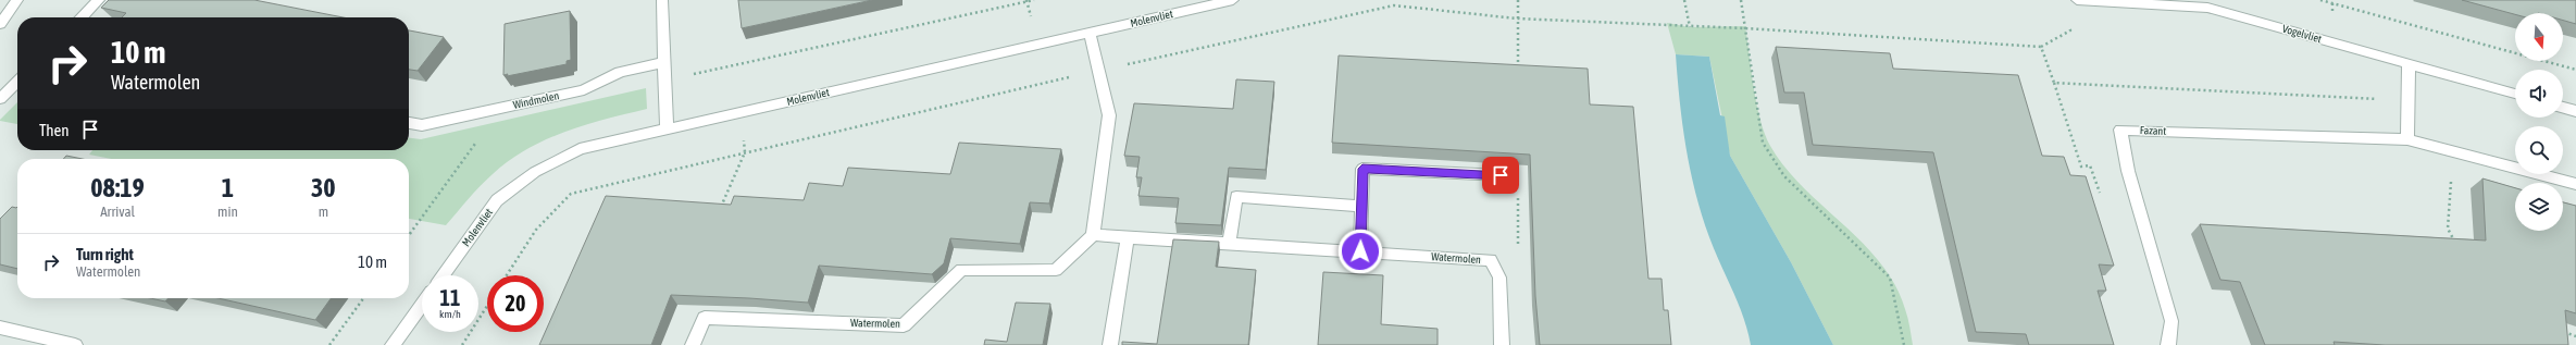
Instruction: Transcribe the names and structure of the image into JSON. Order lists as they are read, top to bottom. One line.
{"streets":{"street":["Molenvliet","Vogelvliet","Windmolen","Fazant","Watermolen"]},"north":"bottom","page":{"turn":["10 m","Watermolen"],"then":"Then","eta":["08:19","Arrival","1","min","30","m"],"list":[{"name":"Turn right","note":"Watermolen","value":"10 m"}],"speed":"11 km/h","limit":"20"}}
